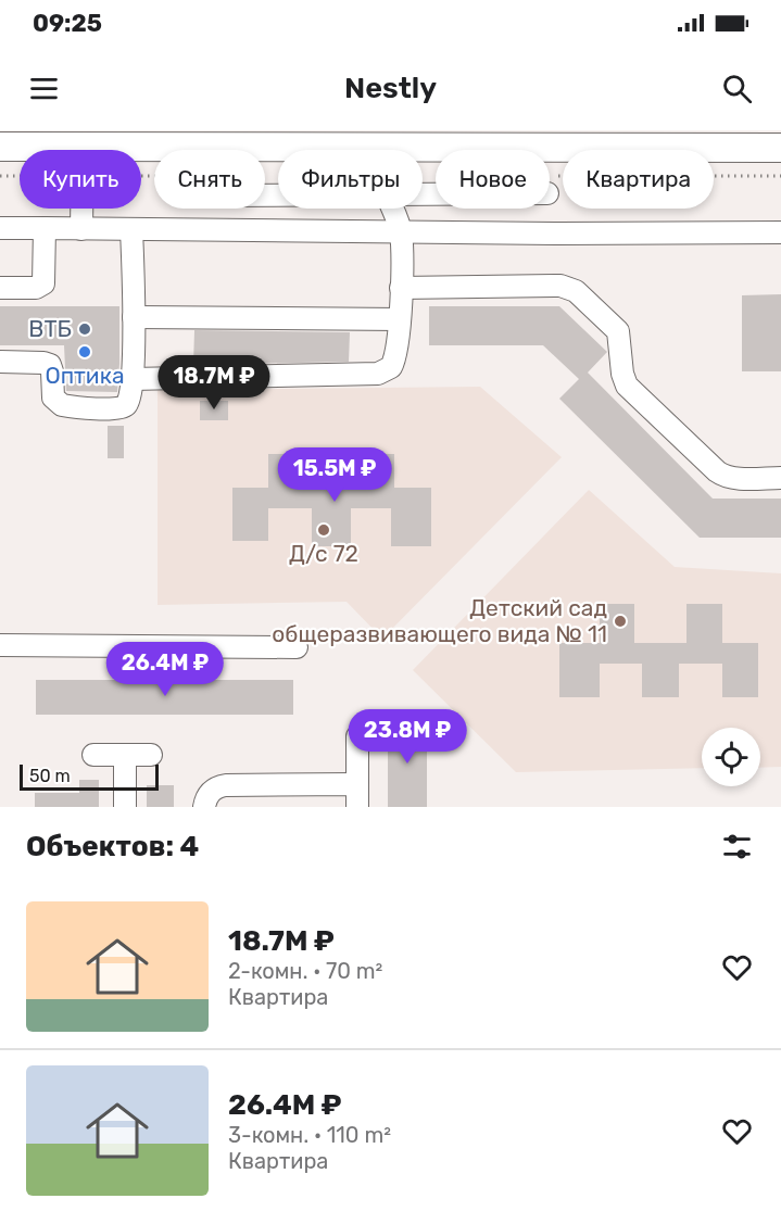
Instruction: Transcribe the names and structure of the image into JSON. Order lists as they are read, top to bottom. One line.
{"places":["ВТБ","Оптика","Д/с 72","Детский сад общеразвивающего вида № 11"],"scale_bar":"50 m","page":{"status":"09:25","header":"Nestly","chip":["Купить","Снять","Фильтры","Новое","Квартира"],"price":["18.7M ₽","15.5M ₽","26.4M ₽","23.8M ₽"],"scale":"50 m","heading":"Объектов: 4","list":[{"name":"18.7M ₽","note":"2-комн. · 70 m² · Квартира"},{"name":"26.4M ₽","note":"3-комн. · 110 m² · Квартира"}]}}
